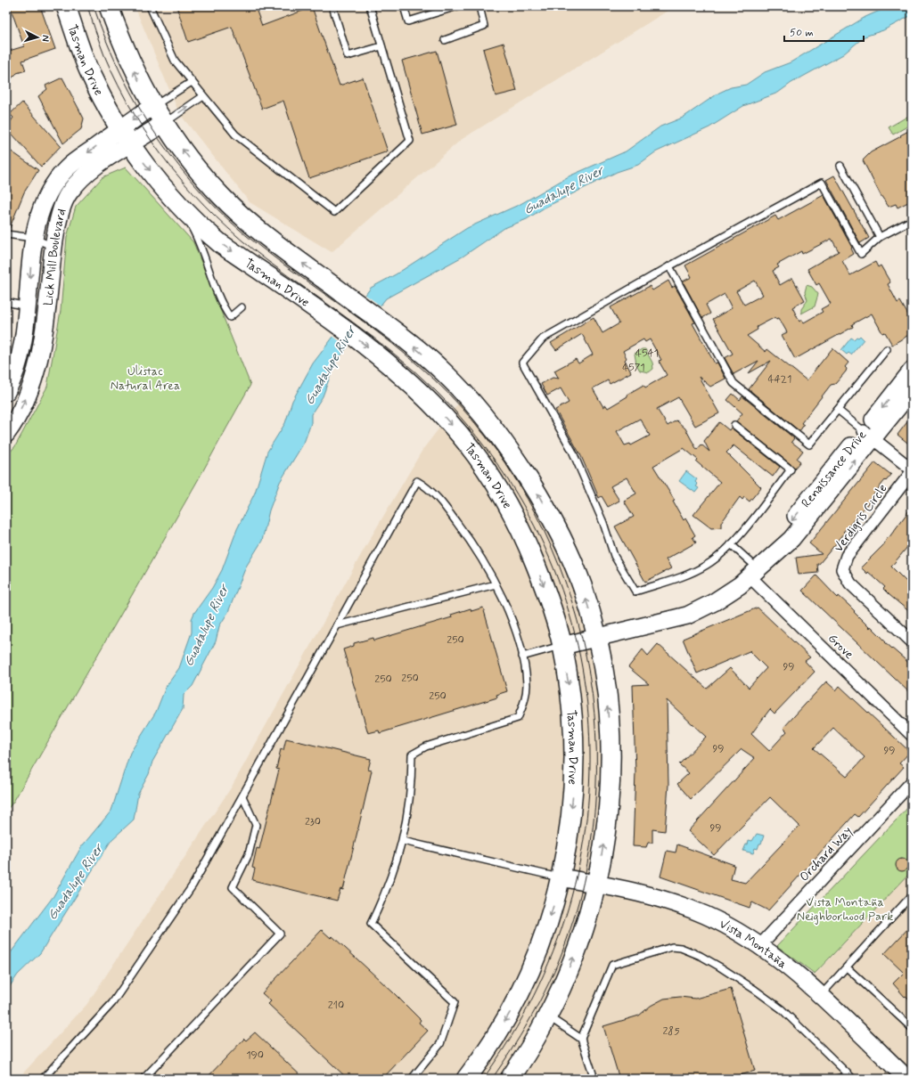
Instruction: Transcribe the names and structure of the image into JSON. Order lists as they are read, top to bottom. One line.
{"streets":{"main road":["Tasman Drive","Lick Mill Boulevard","Renaissance Drive","Vista Montaña"],"street":["Verdigris Circle","Grove","Orchard Way"]},"crossings":[["Tasman Drive","Lick Mill Boulevard"],["Tasman Drive","Renaissance Drive"],["Tasman Drive","Vista Montaña"],["Renaissance Drive","Grove"],["Orchard Way","Vista Montaña"]],"water":["Guadalupe River"],"parks":["Ulistac Natural Area","Vista Montaña Neighborhood Park"],"house_numbers":["4541","4571","4421","250","99","250","250","250","99","99","230","99","210","285","190"],"scale_bar":"50 m","north":"right"}
